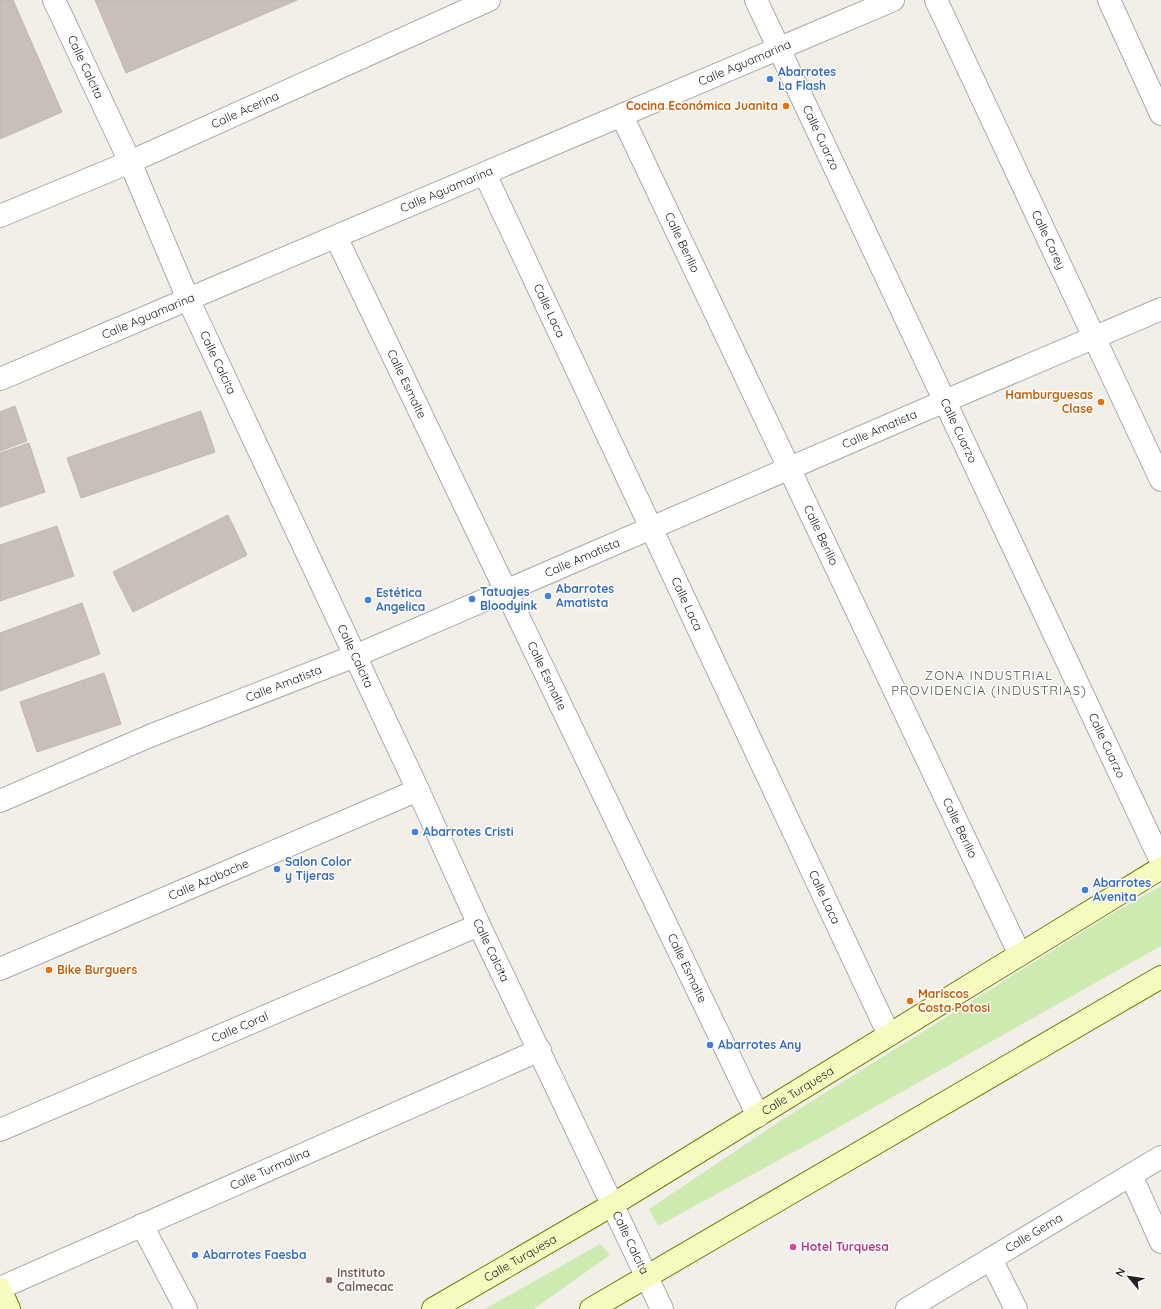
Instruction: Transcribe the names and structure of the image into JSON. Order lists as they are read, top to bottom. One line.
{"streets":{"main road":["Calle Turquesa"],"street":["Calle Aguamarina","Calle Calcita","Calle Acerina","Calle Cuarzo","Calle Carey","Calle Berilio","Calle Laca","Calle Esmalte","Calle Amatista","Calle Azabache","Calle Coral","Calle Turmalina","Calle Gema"]},"crossings":[["Calle Aguamarina","Calle Calcita"],["Calle Aguamarina","Calle Cuarzo"],["Calle Aguamarina","Calle Berilio"],["Calle Aguamarina","Calle Laca"],["Calle Aguamarina","Calle Esmalte"],["Calle Calcita","Calle Acerina"],["Calle Calcita","Calle Amatista"],["Calle Calcita","Calle Azabache"],["Calle Calcita","Calle Coral"],["Calle Calcita","Calle Turquesa"],["Calle Calcita","Calle Turmalina"],["Calle Cuarzo","Calle Amatista"],["Calle Carey","Calle Amatista"],["Calle Berilio","Calle Amatista"],["Calle Berilio","Calle Turquesa"],["Calle Laca","Calle Amatista"],["Calle Laca","Calle Turquesa"],["Calle Esmalte","Calle Amatista"],["Calle Esmalte","Calle Turquesa"]],"districts":["ZONA INDUSTRIAL PROVIDENCIA (INDUSTRIAS)"],"places":["Abarrotes La Flash","Cocina Económica Juanita","Hamburguesas Clase","Abarrotes Amatista","Tatuajes Bloodyink","Estética Angelica","Abarrotes Cristi","Salon Color y Tijeras","Abarrotes Avenita","Bike Burguers","Mariscos Costa Potosi","Abarrotes Any","Hotel Turquesa","Abarrotes Faesba","Instituto Calmecac"],"north":"top left"}
